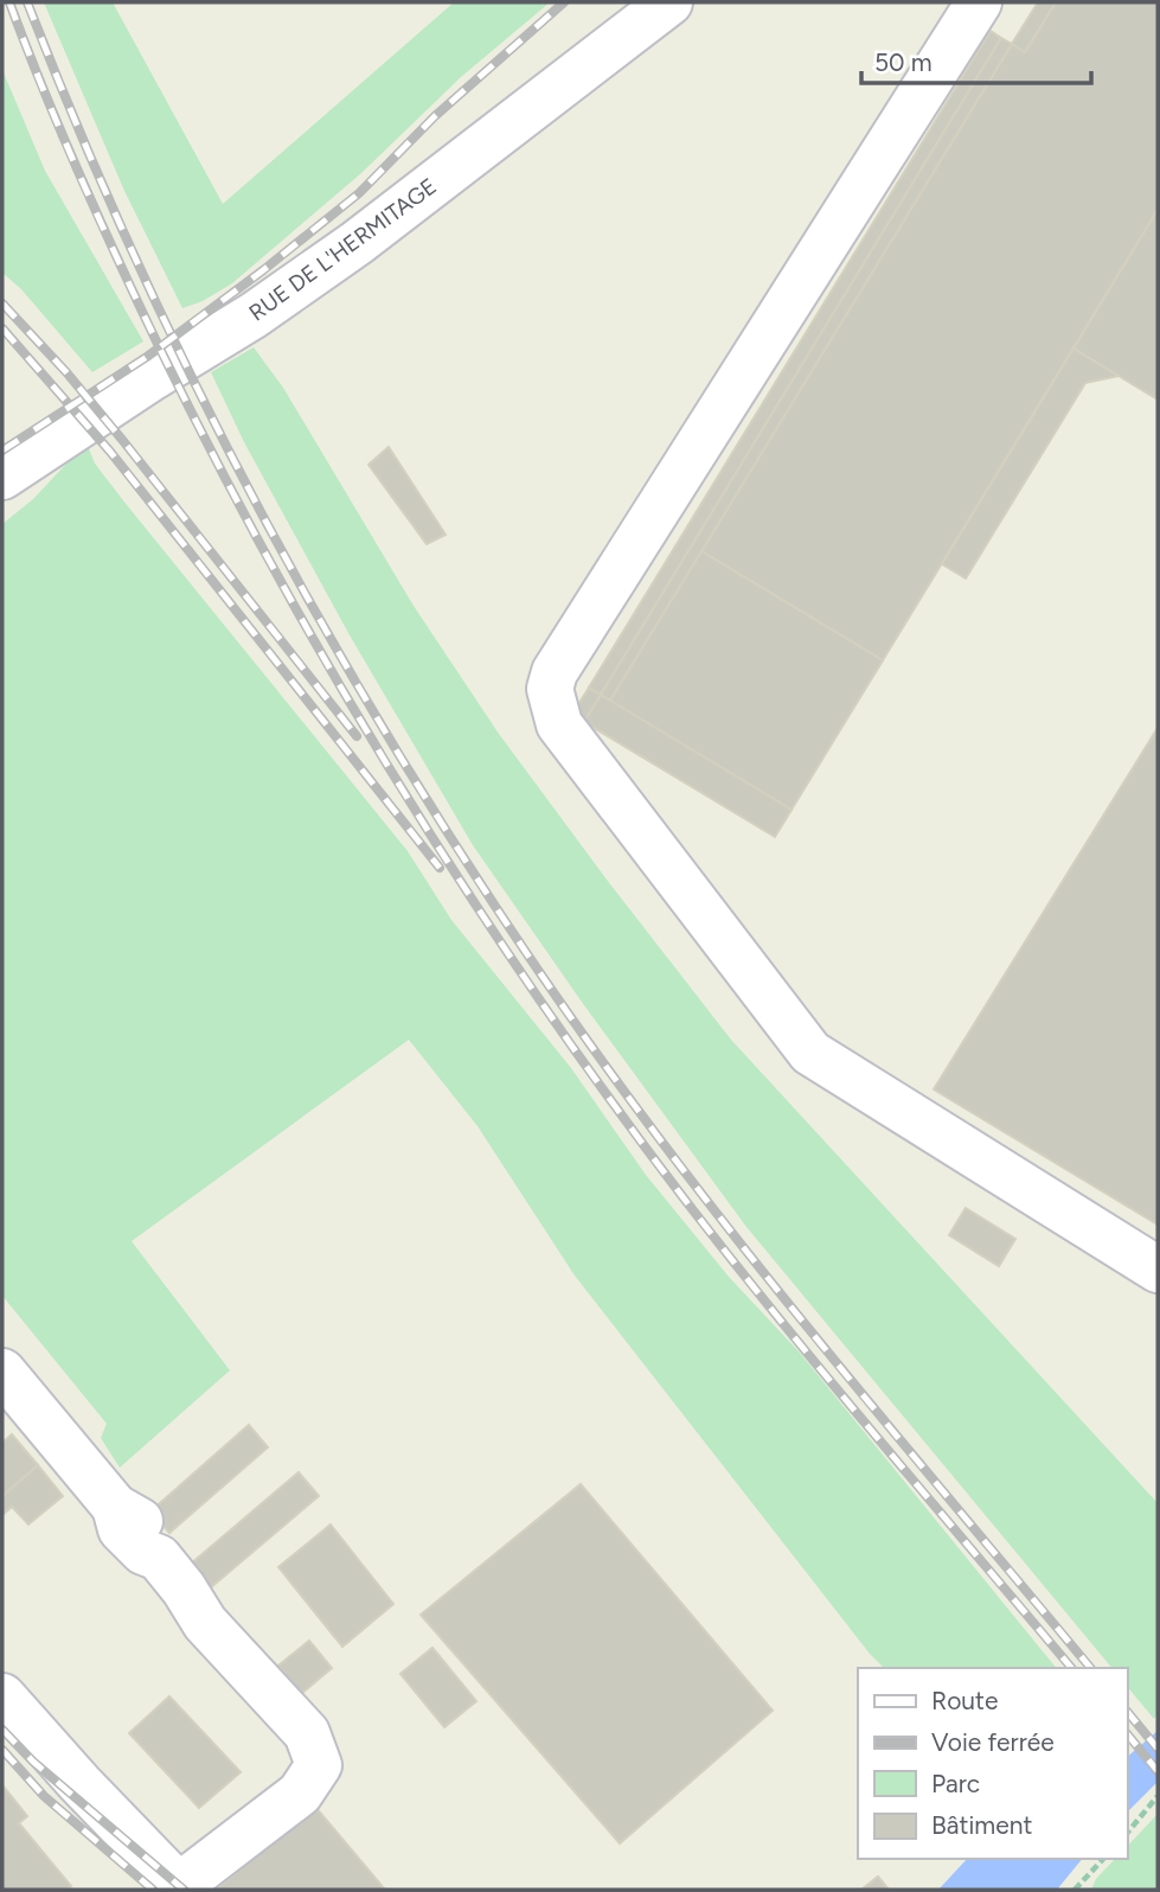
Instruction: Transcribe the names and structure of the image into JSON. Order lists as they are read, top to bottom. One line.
{"streets":{"street":["RUE DE L'HERMITAGE"]},"legend":["Route","Voie ferrée","Parc","Bâtiment"],"scale_bar":"50 m"}
